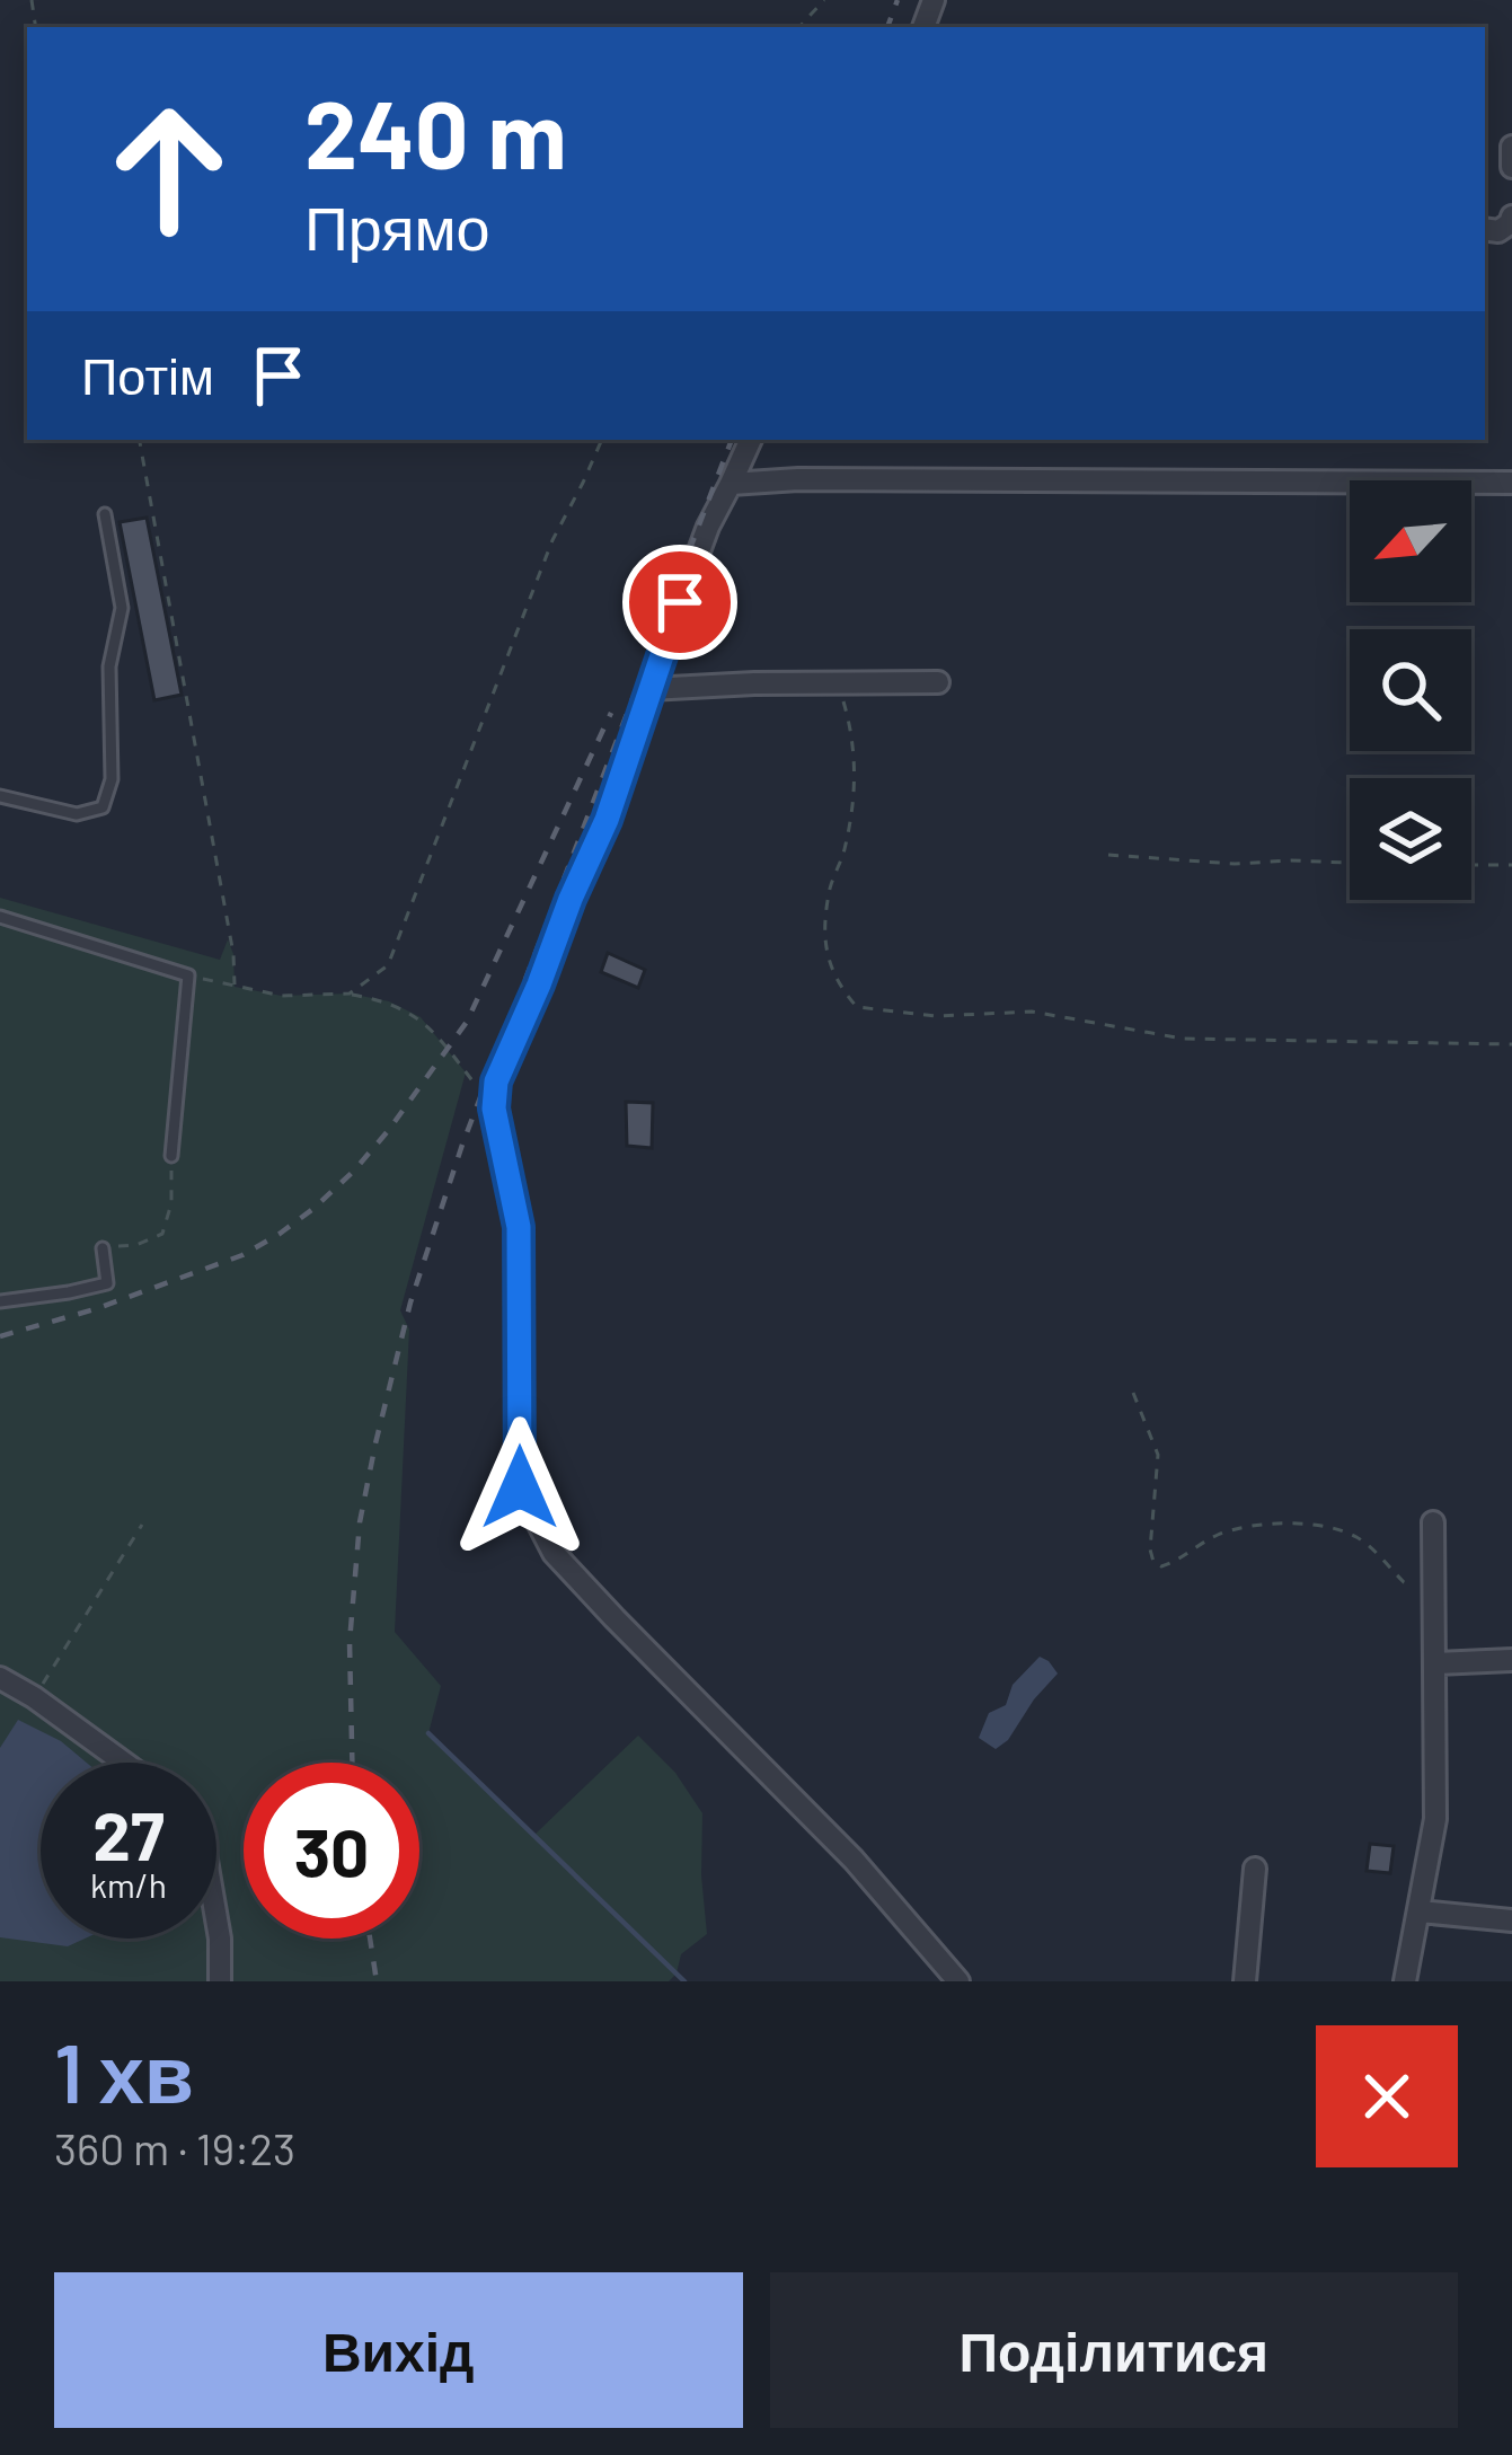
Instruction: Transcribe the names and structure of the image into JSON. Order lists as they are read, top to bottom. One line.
{"north":"bottom left","page":{"turn":["240 m","Прямо"],"then":"Потім","speed":"27 km/h","limit":"30","heading":["1 хв","360 m · 19:23"],"buttons":["Вихід","Поділитися"]}}
